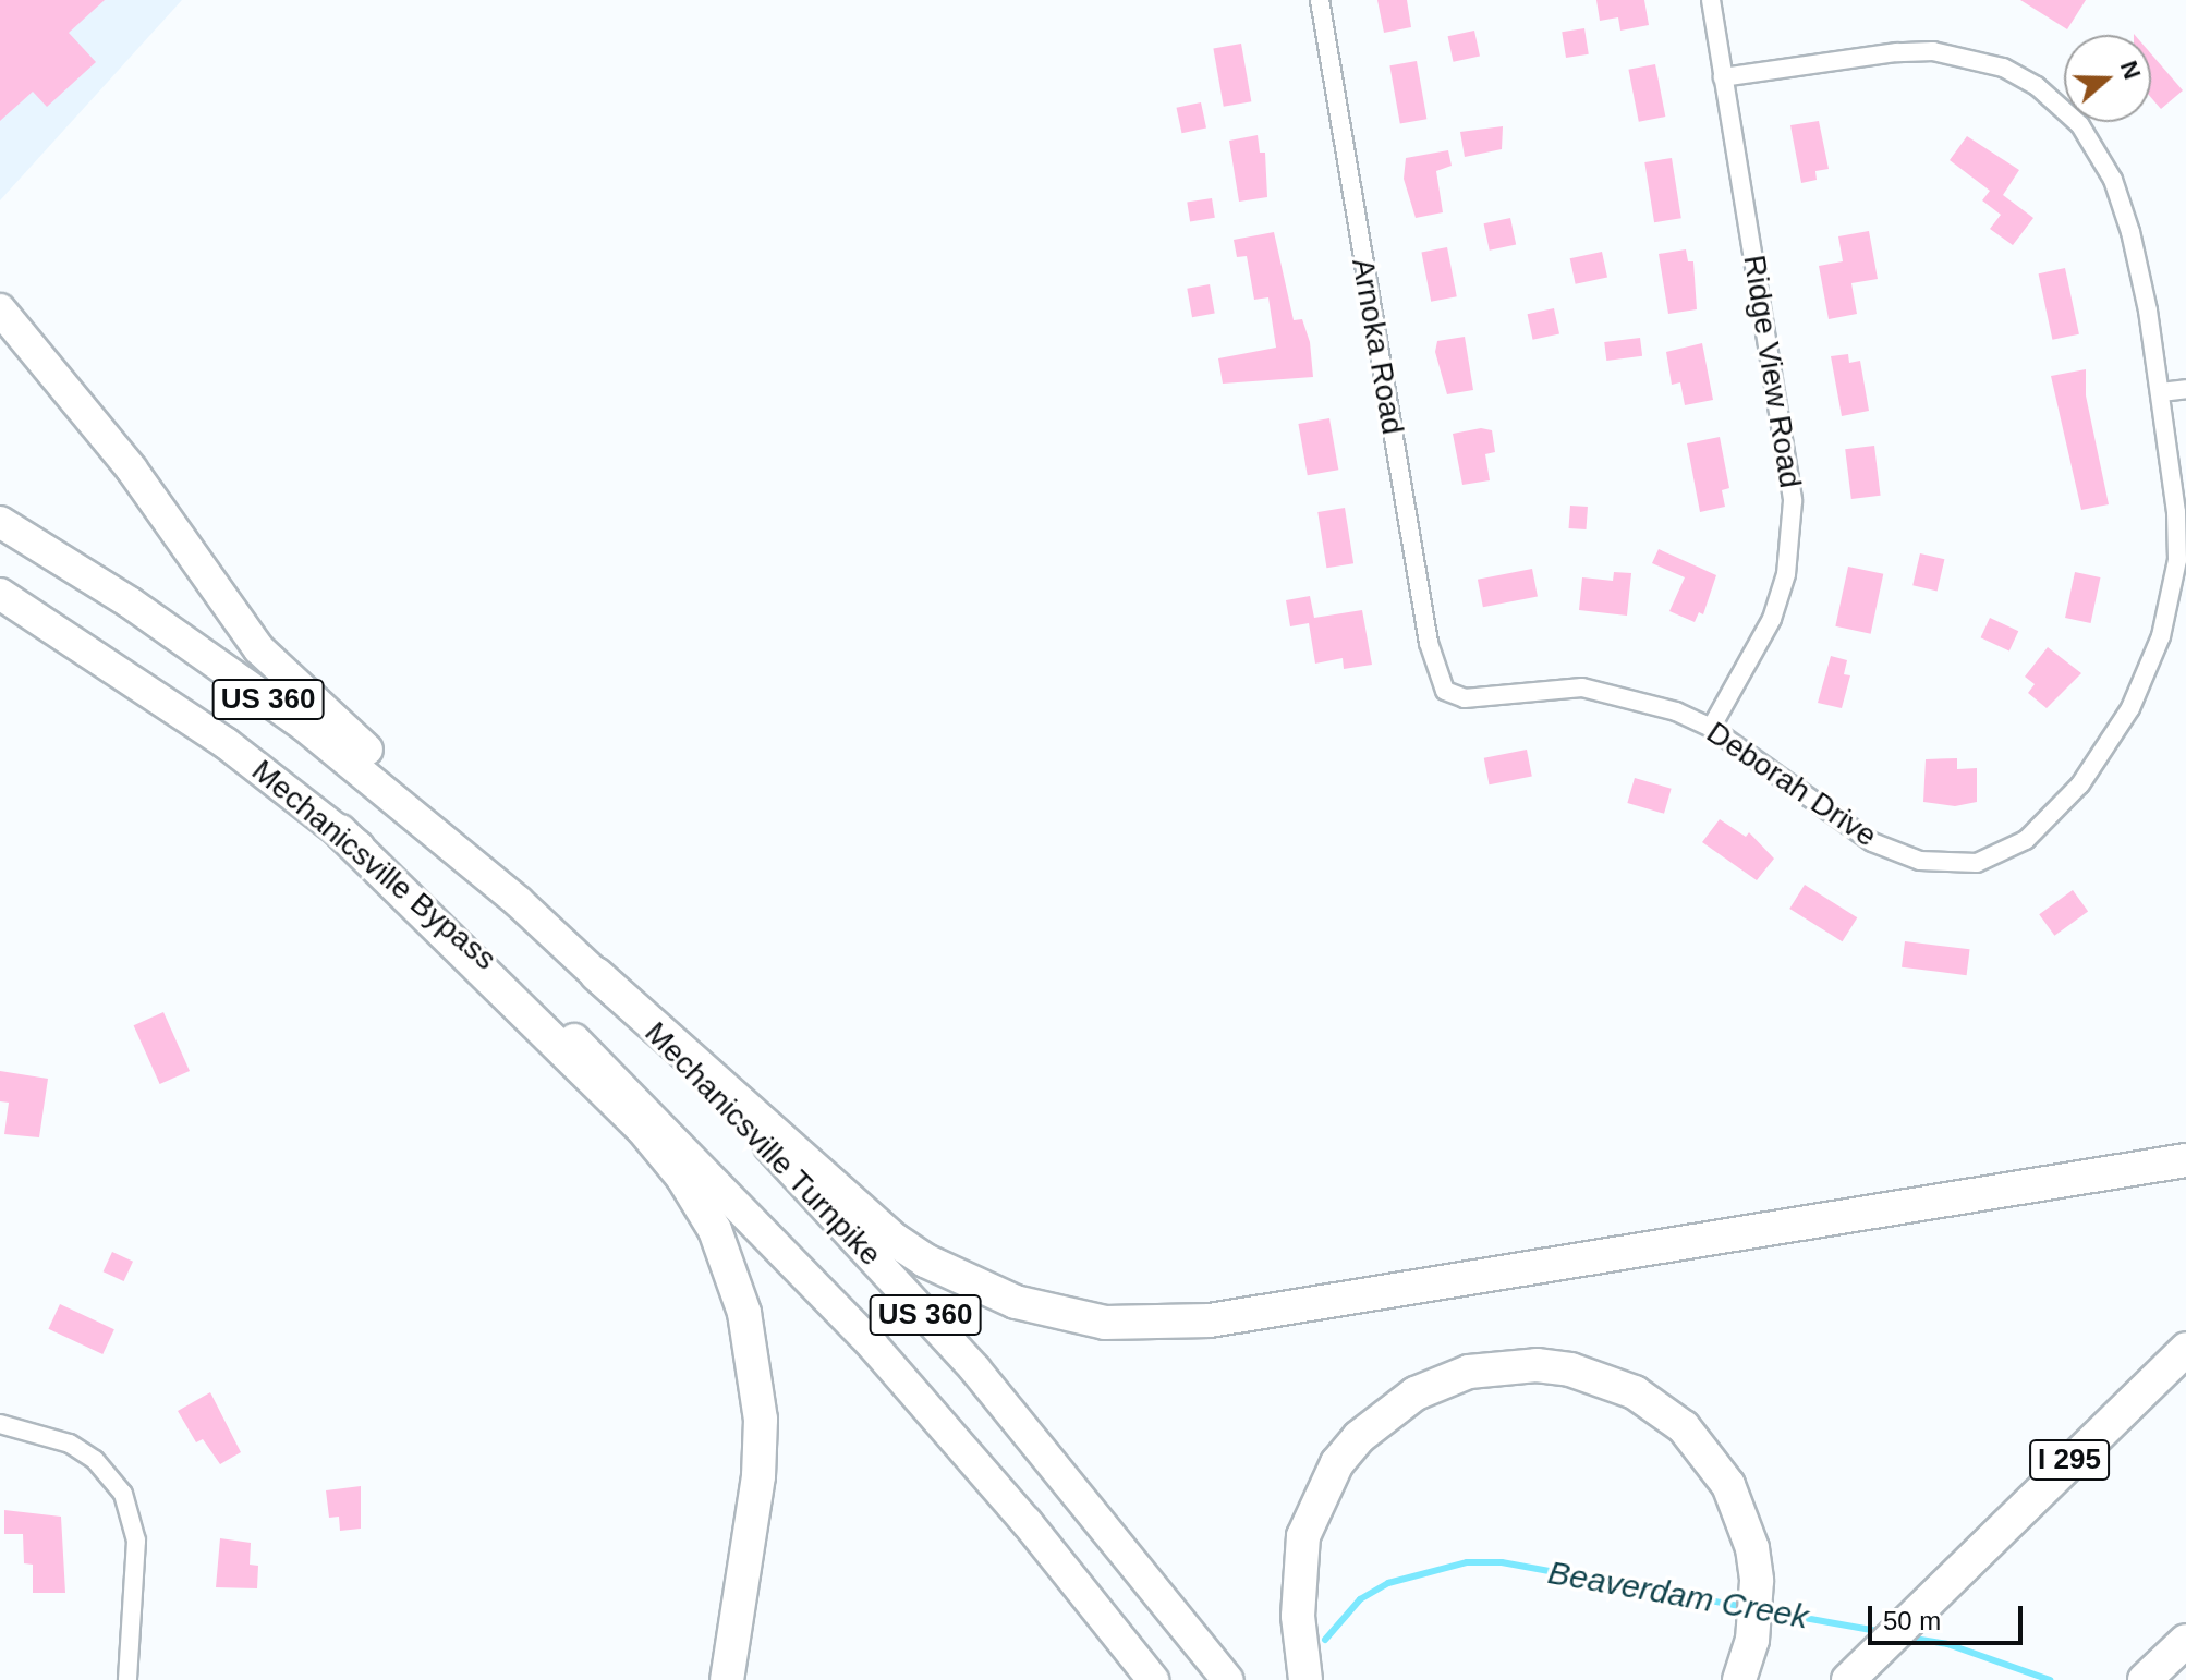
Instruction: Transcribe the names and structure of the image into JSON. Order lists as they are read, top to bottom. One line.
{"streets":{"highway":["US 360","Mechanicsville Bypass","Mechanicsville Turnpike","I 295"],"street":["Arnoka Road","Ridge View Road","Deborah Drive"]},"crossings":[["Arnoka Road","Deborah Drive"],["Ridge View Road","Deborah Drive"],["Mechanicsville Bypass","Mechanicsville Turnpike"]],"water":["Beaverdam Creek"],"scale_bar":"50 m","north":"right"}
